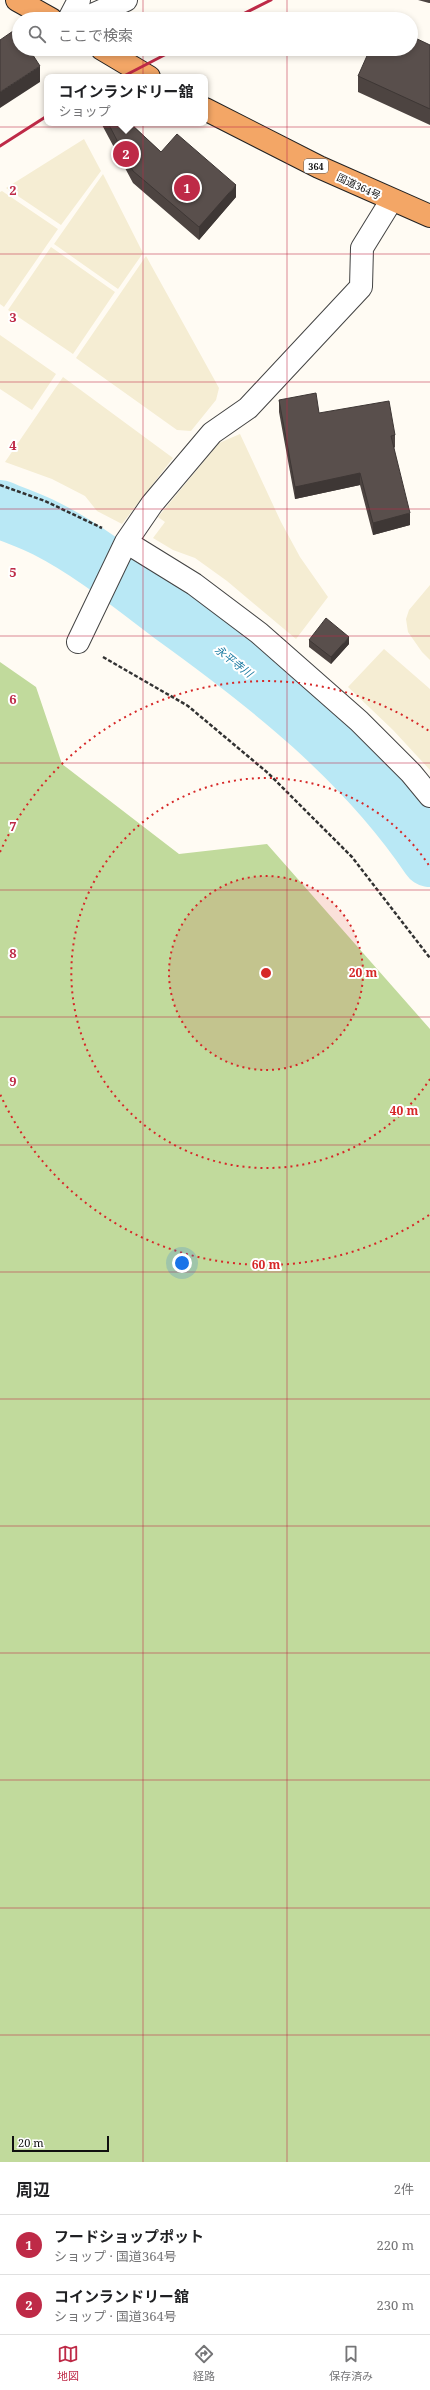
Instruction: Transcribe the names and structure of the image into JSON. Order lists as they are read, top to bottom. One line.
{"streets":{"highway":["364","国道364号"]},"water":["永平寺川"],"scale_bar":"20 m","page":{"search":"ここで検索","popup":["コインランドリー舘","ショップ"],"pins":["2","1"],"scale":"20 m","heading":["周辺","2件"],"list":[{"mark":"1","name":"フードショップポット","note":"ショップ · 国道364号","value":"220 m"},{"mark":"2","name":"コインランドリー舘","note":"ショップ · 国道364号","value":"230 m"}],"nav":["地図","経路","保存済み"]},"grid":{"rows":["2","3","4","5","6","7","8","9"]},"rings":["20 m","40 m","60 m"]}
